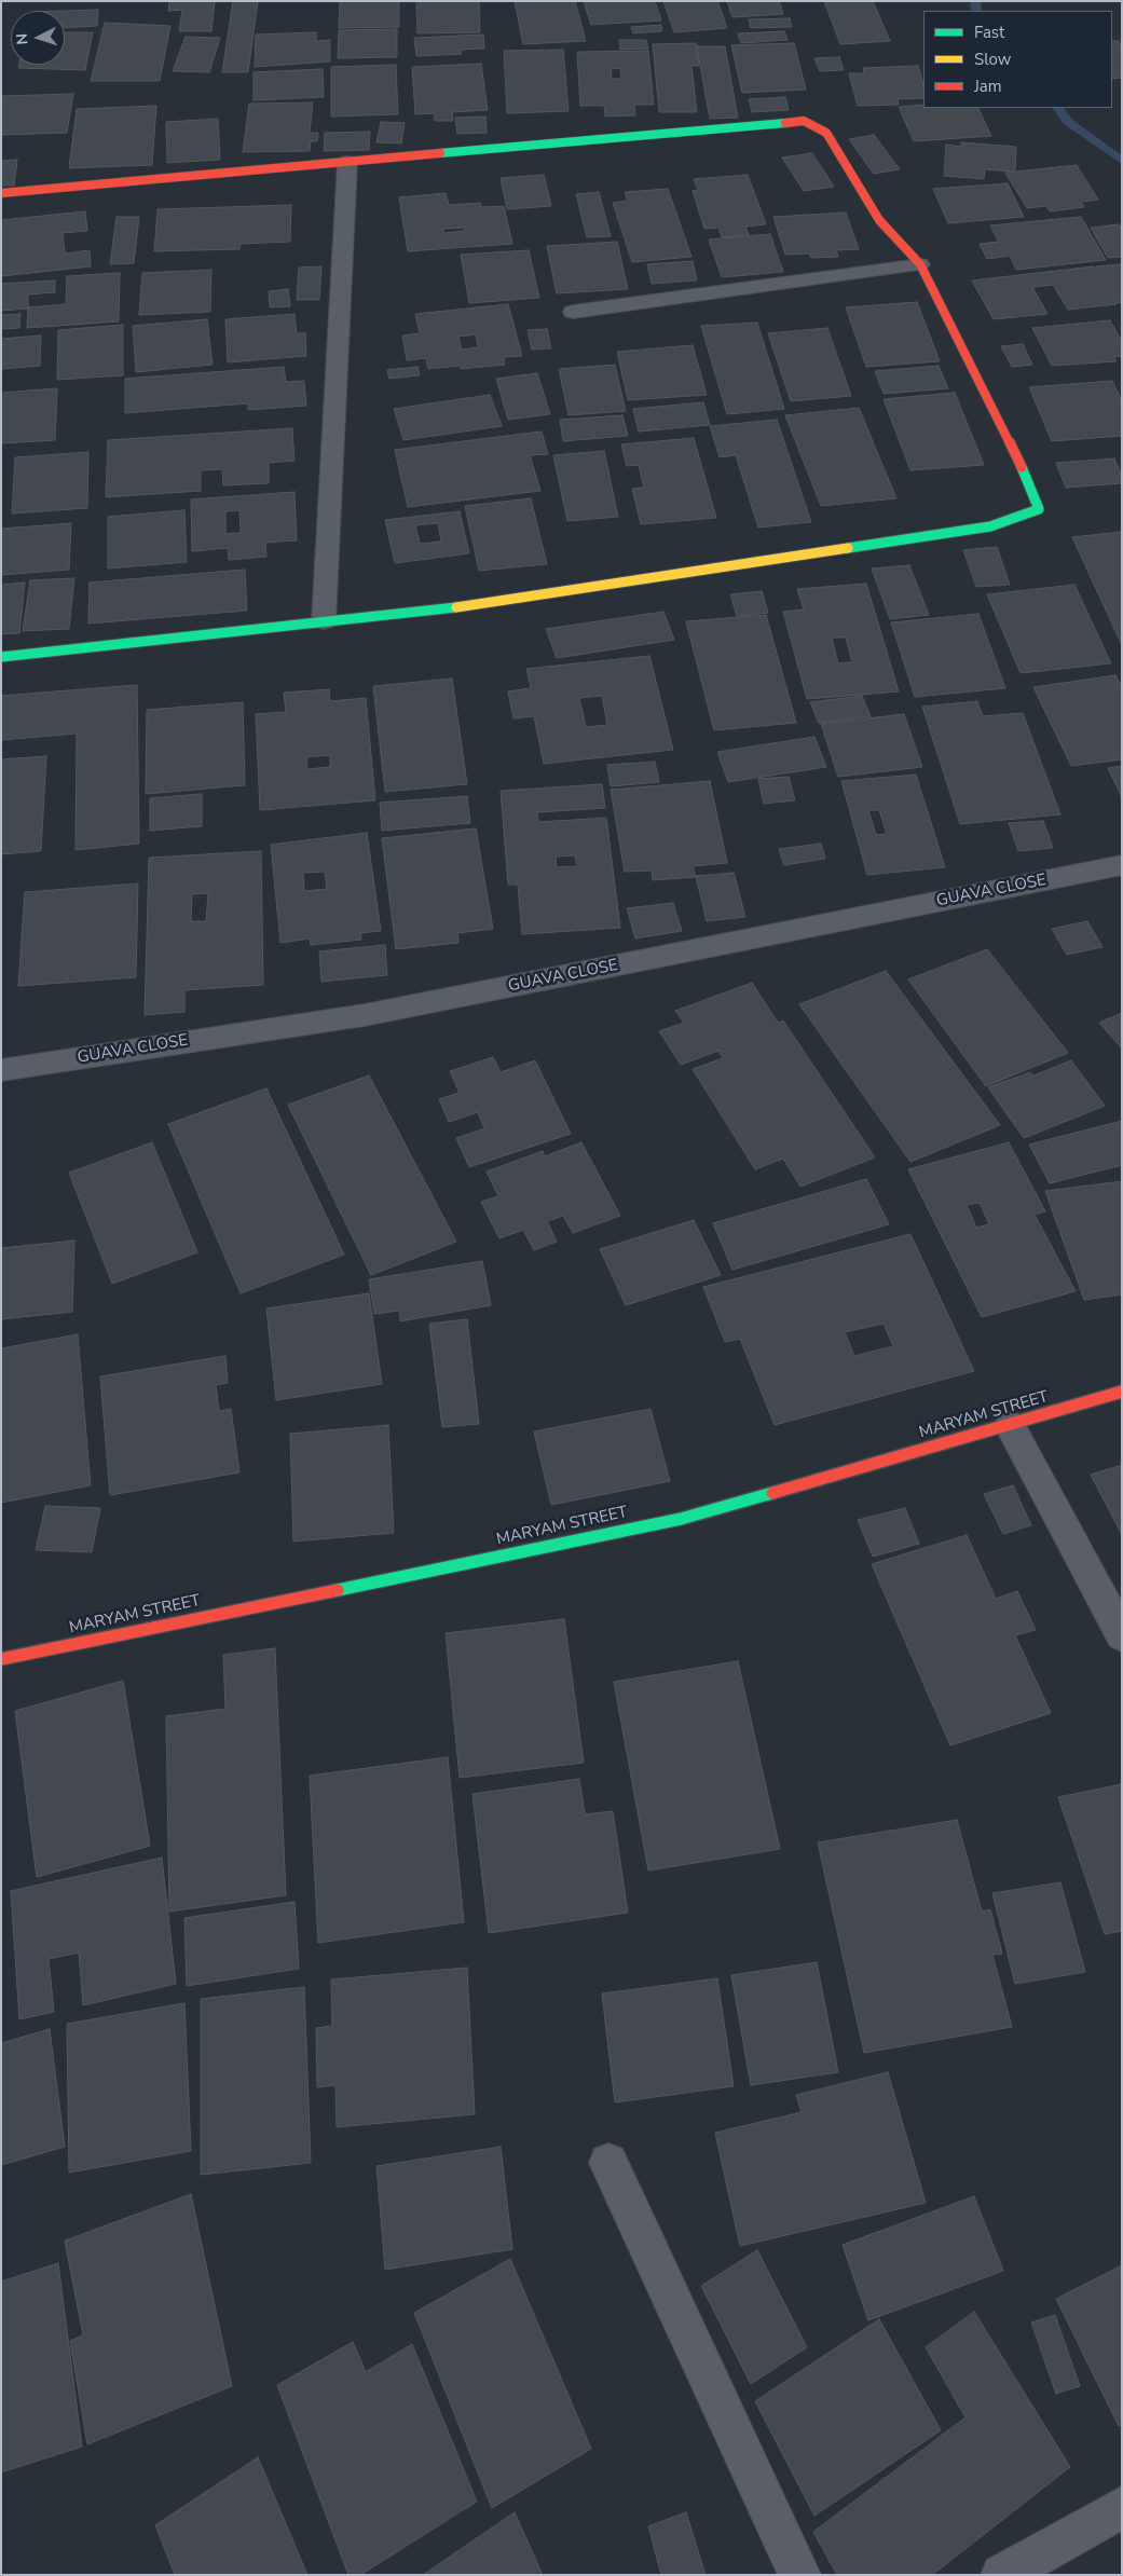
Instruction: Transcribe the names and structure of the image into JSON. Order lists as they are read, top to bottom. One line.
{"streets":{"street":["GUAVA CLOSE","MARYAM STREET"]},"legend":["Fast","Slow","Jam"],"north":"left"}
